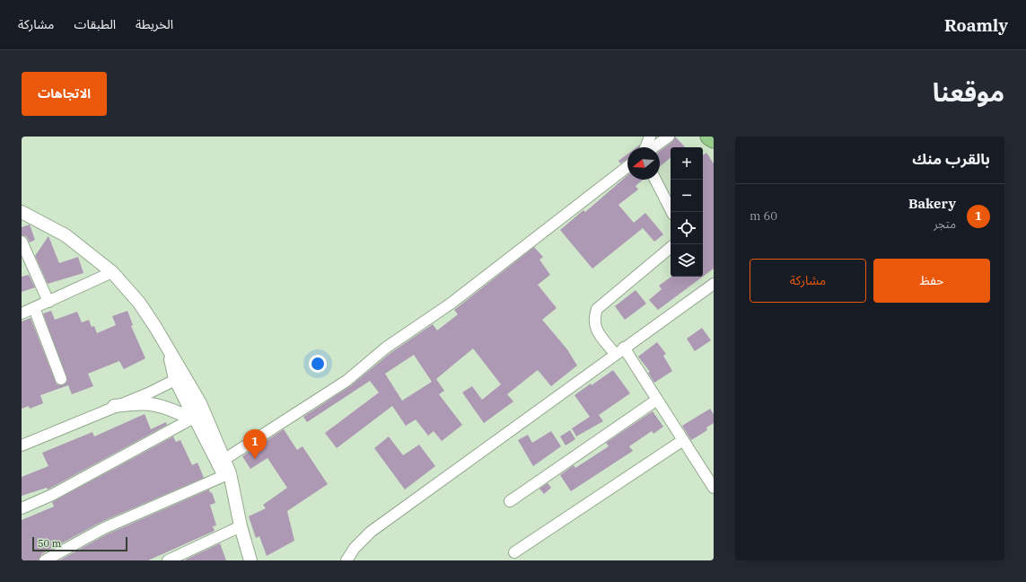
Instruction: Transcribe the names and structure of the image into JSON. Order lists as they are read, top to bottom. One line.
{"scale_bar":"50 m","north":"left","page":{"header":"Roamly","nav":["الخريطة","الطبقات","مشاركة"],"title":"موقعنا","buttons":["الاتجاهات",["حفظ","مشاركة"]],"heading":"بالقرب منك","map_buttons":["+","−"],"list":[{"mark":"1","name":"Bakery","note":"متجر","value":"60 m"}],"pins":"1","scale":"50 m"}}
